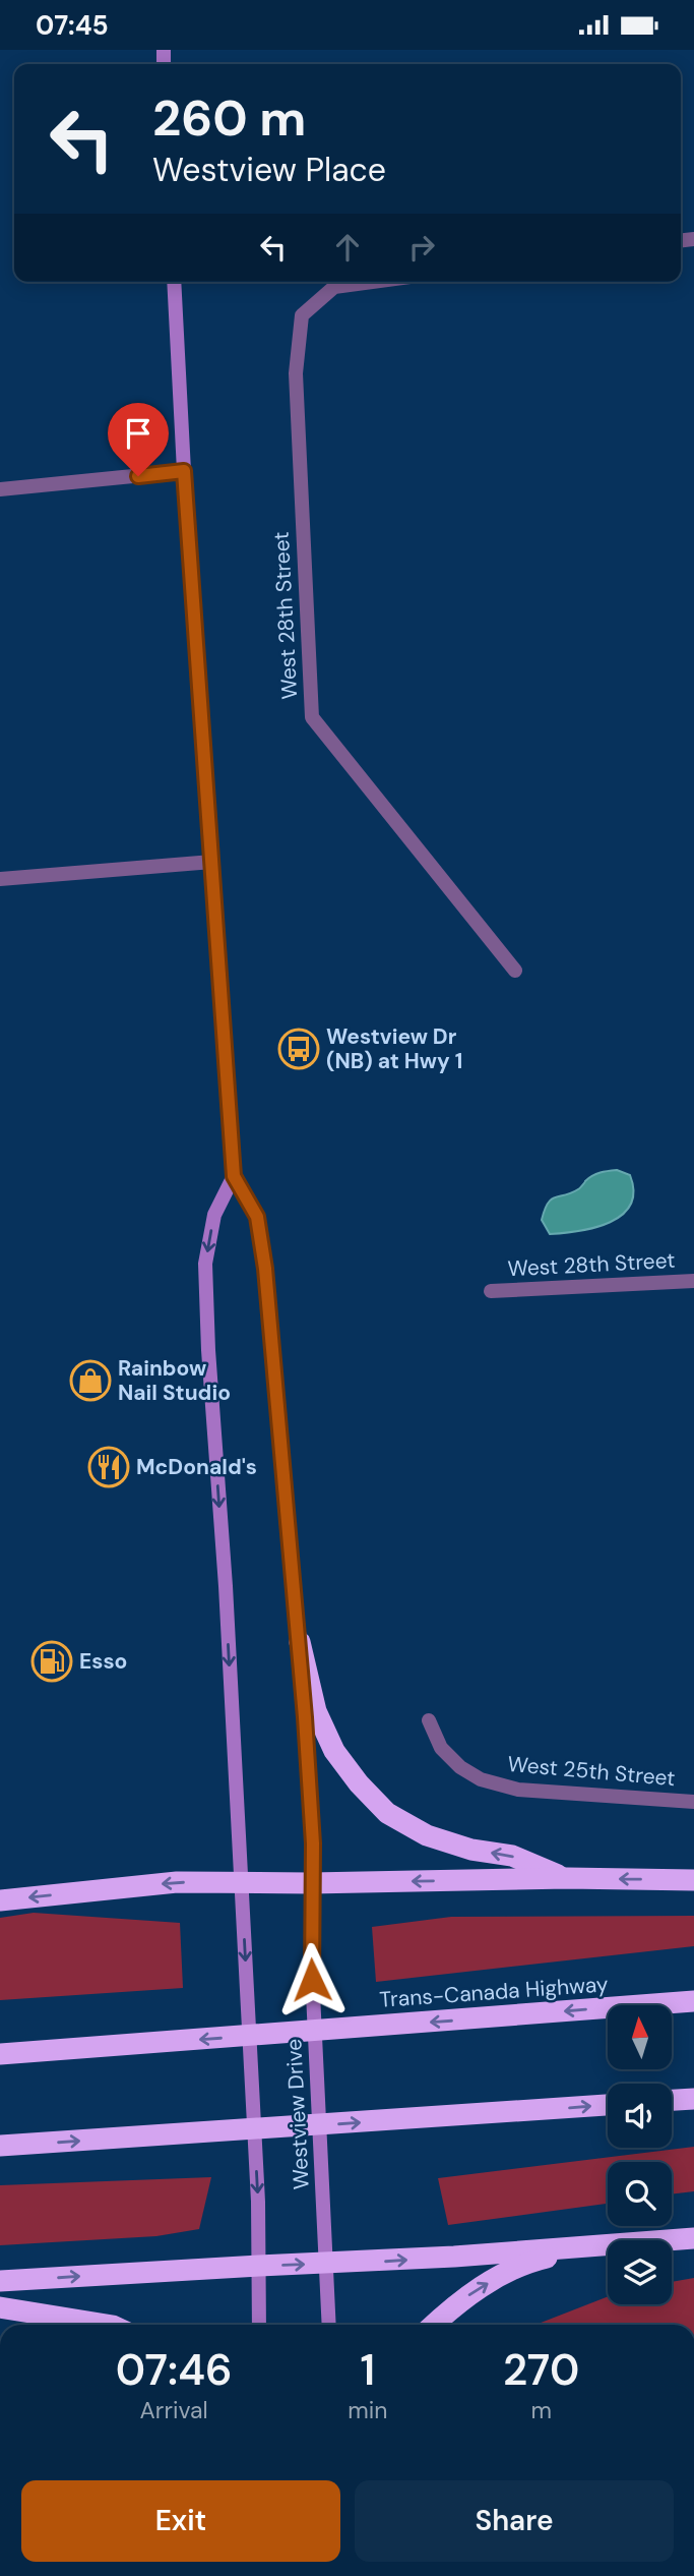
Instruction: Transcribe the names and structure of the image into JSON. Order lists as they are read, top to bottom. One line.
{"streets":{"highway":["Trans-Canada Highway"],"main road":["Westview Drive"],"street":["West 28th Street","West 25th Street"]},"places":{"bus stop":["Westview Dr (NB) at Hwy 1"],"shop":["Rainbow Nail Studio"],"restaurant":["McDonald's"],"fuel station":["Esso"]},"north":"top","page":{"status":"07:45","turn":["260 m","Westview Place"],"eta":["07:46","Arrival","1","min","270","m"],"buttons":["Exit","Share"]}}
